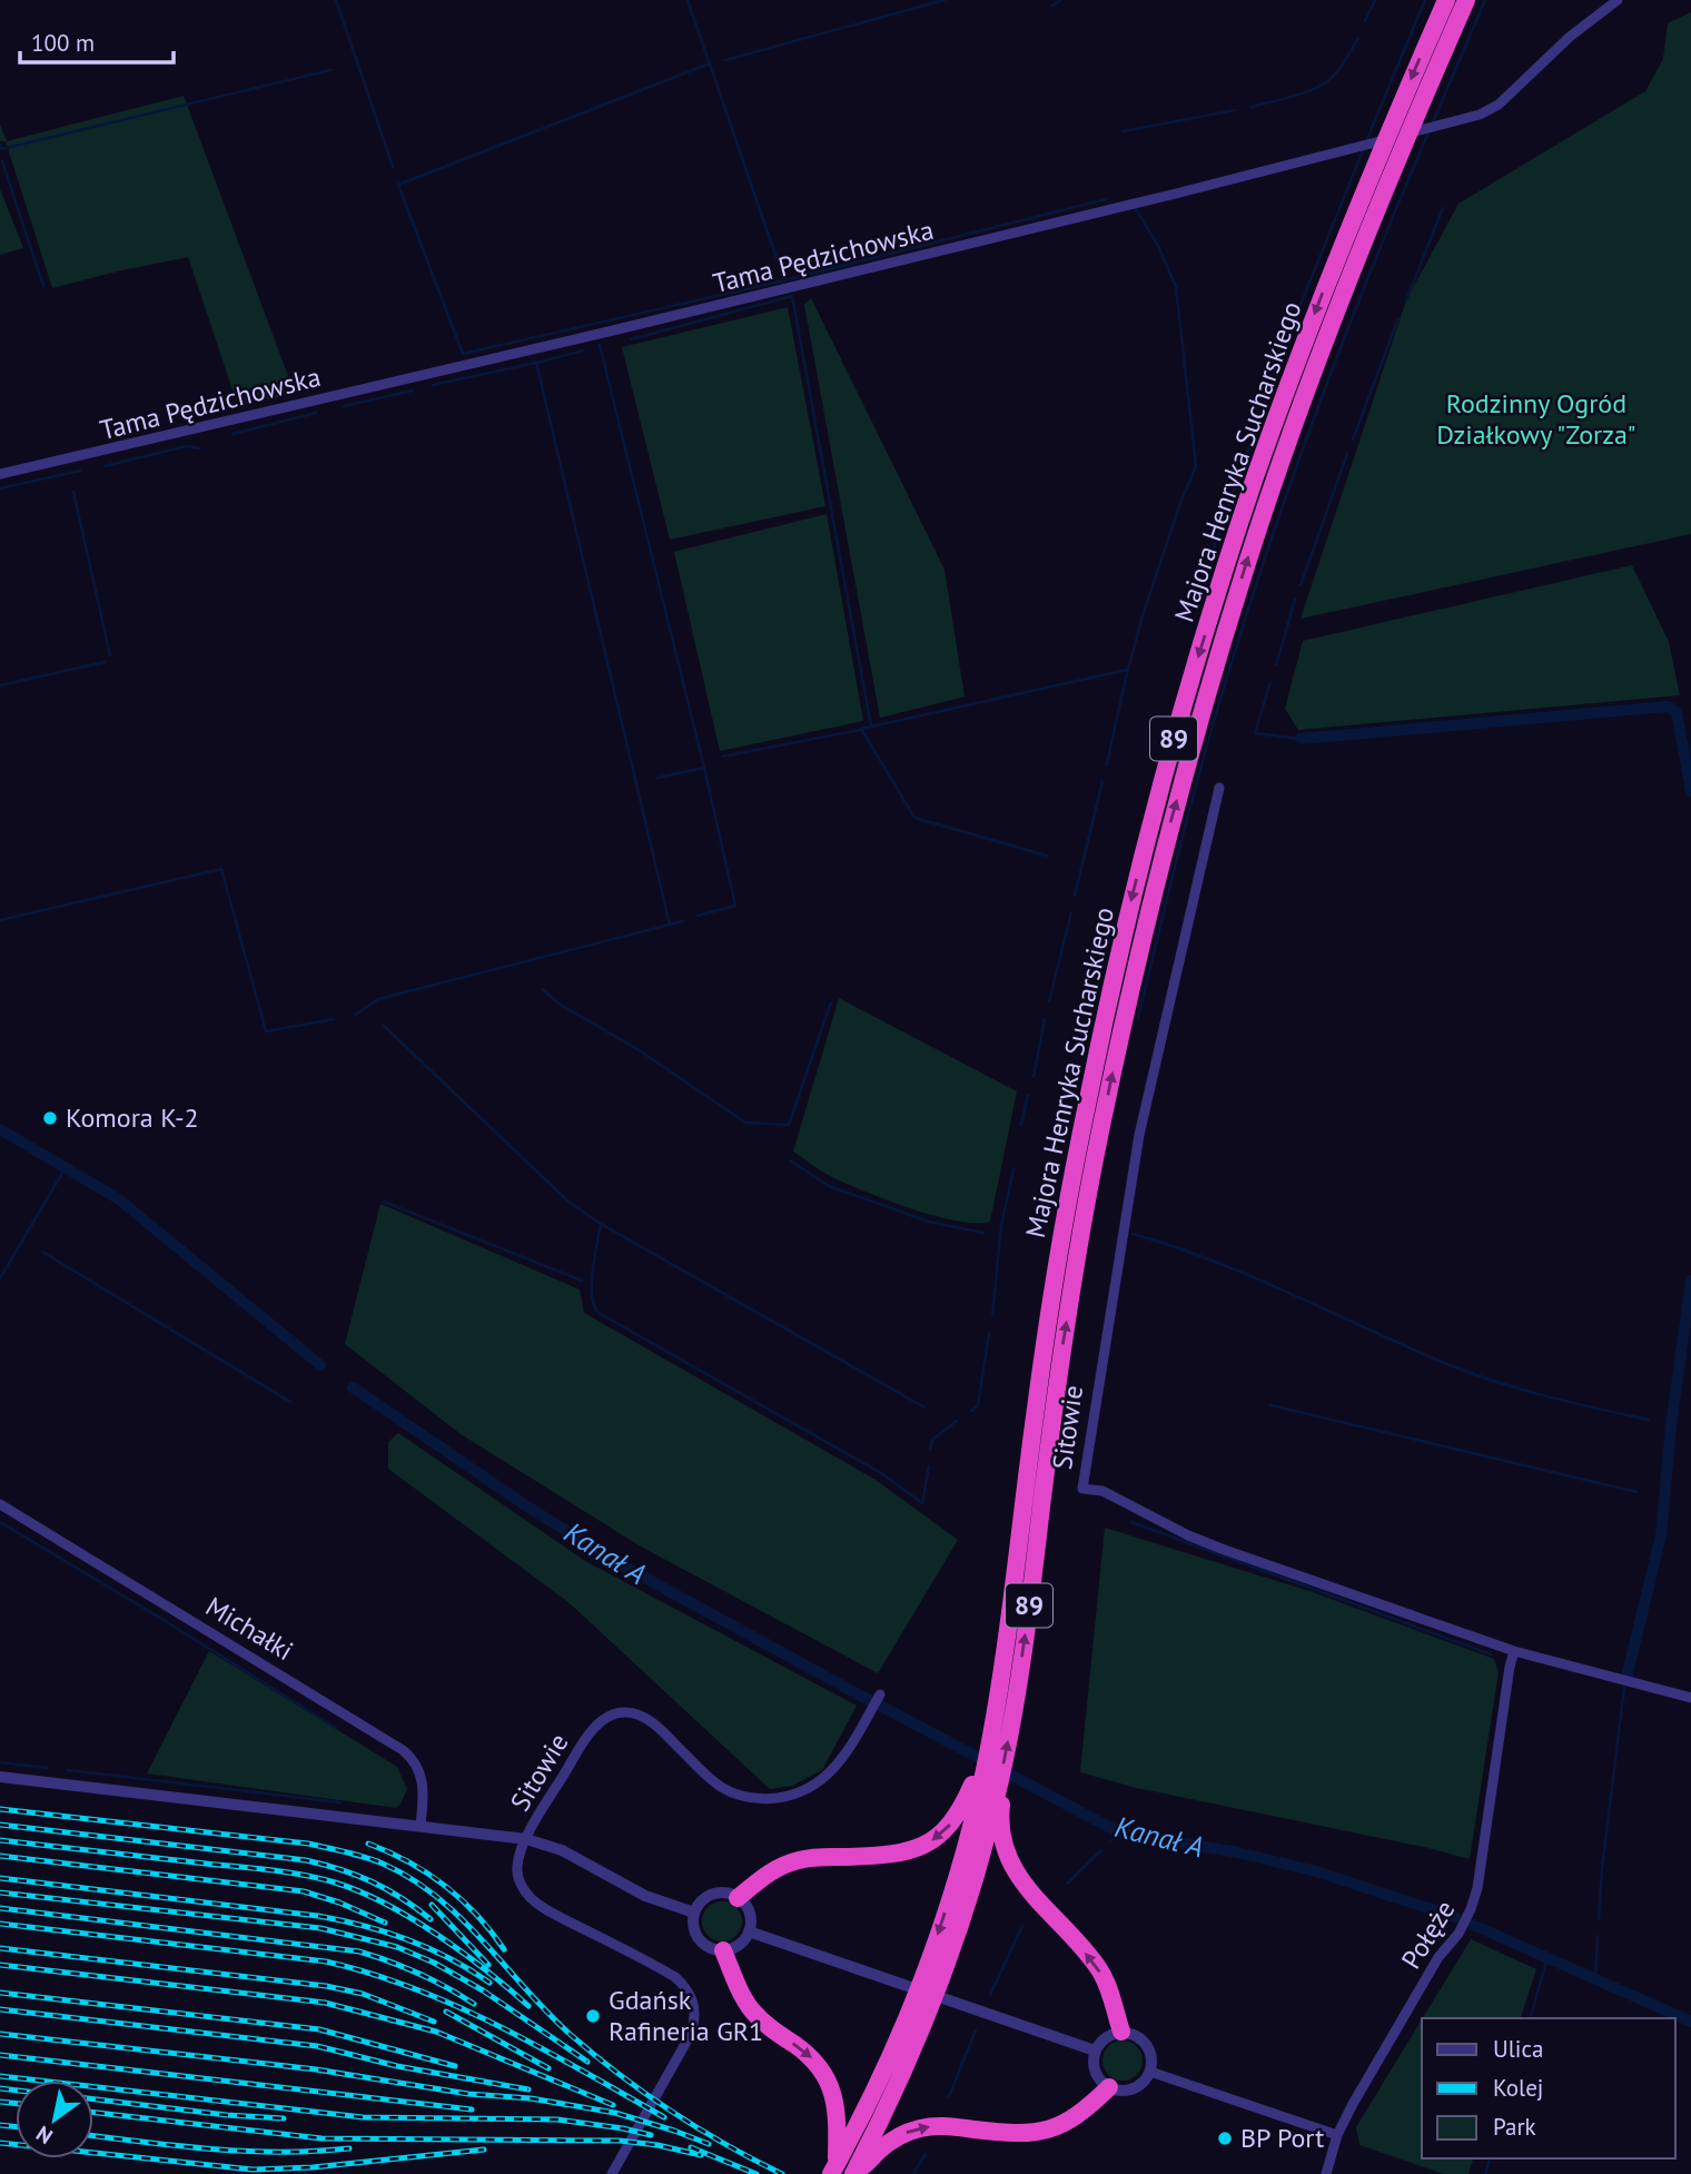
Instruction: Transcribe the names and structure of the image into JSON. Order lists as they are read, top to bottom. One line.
{"streets":{"highway":["Majora Henryka Sucharskiego","89"],"street":["Tama Pędzichowska","Sitowie","Michałki","Połęże"]},"crossings":[["Sitowie","Połęże"]],"water":["Kanał A"],"parks":["Rodzinny Ogród Działkowy \"Zorza\""],"places":["Komora K-2","Gdańsk Rafineria GR1","BP Port"],"legend":["Ulica","Kolej","Park"],"scale_bar":"100 m","north":"bottom left"}
